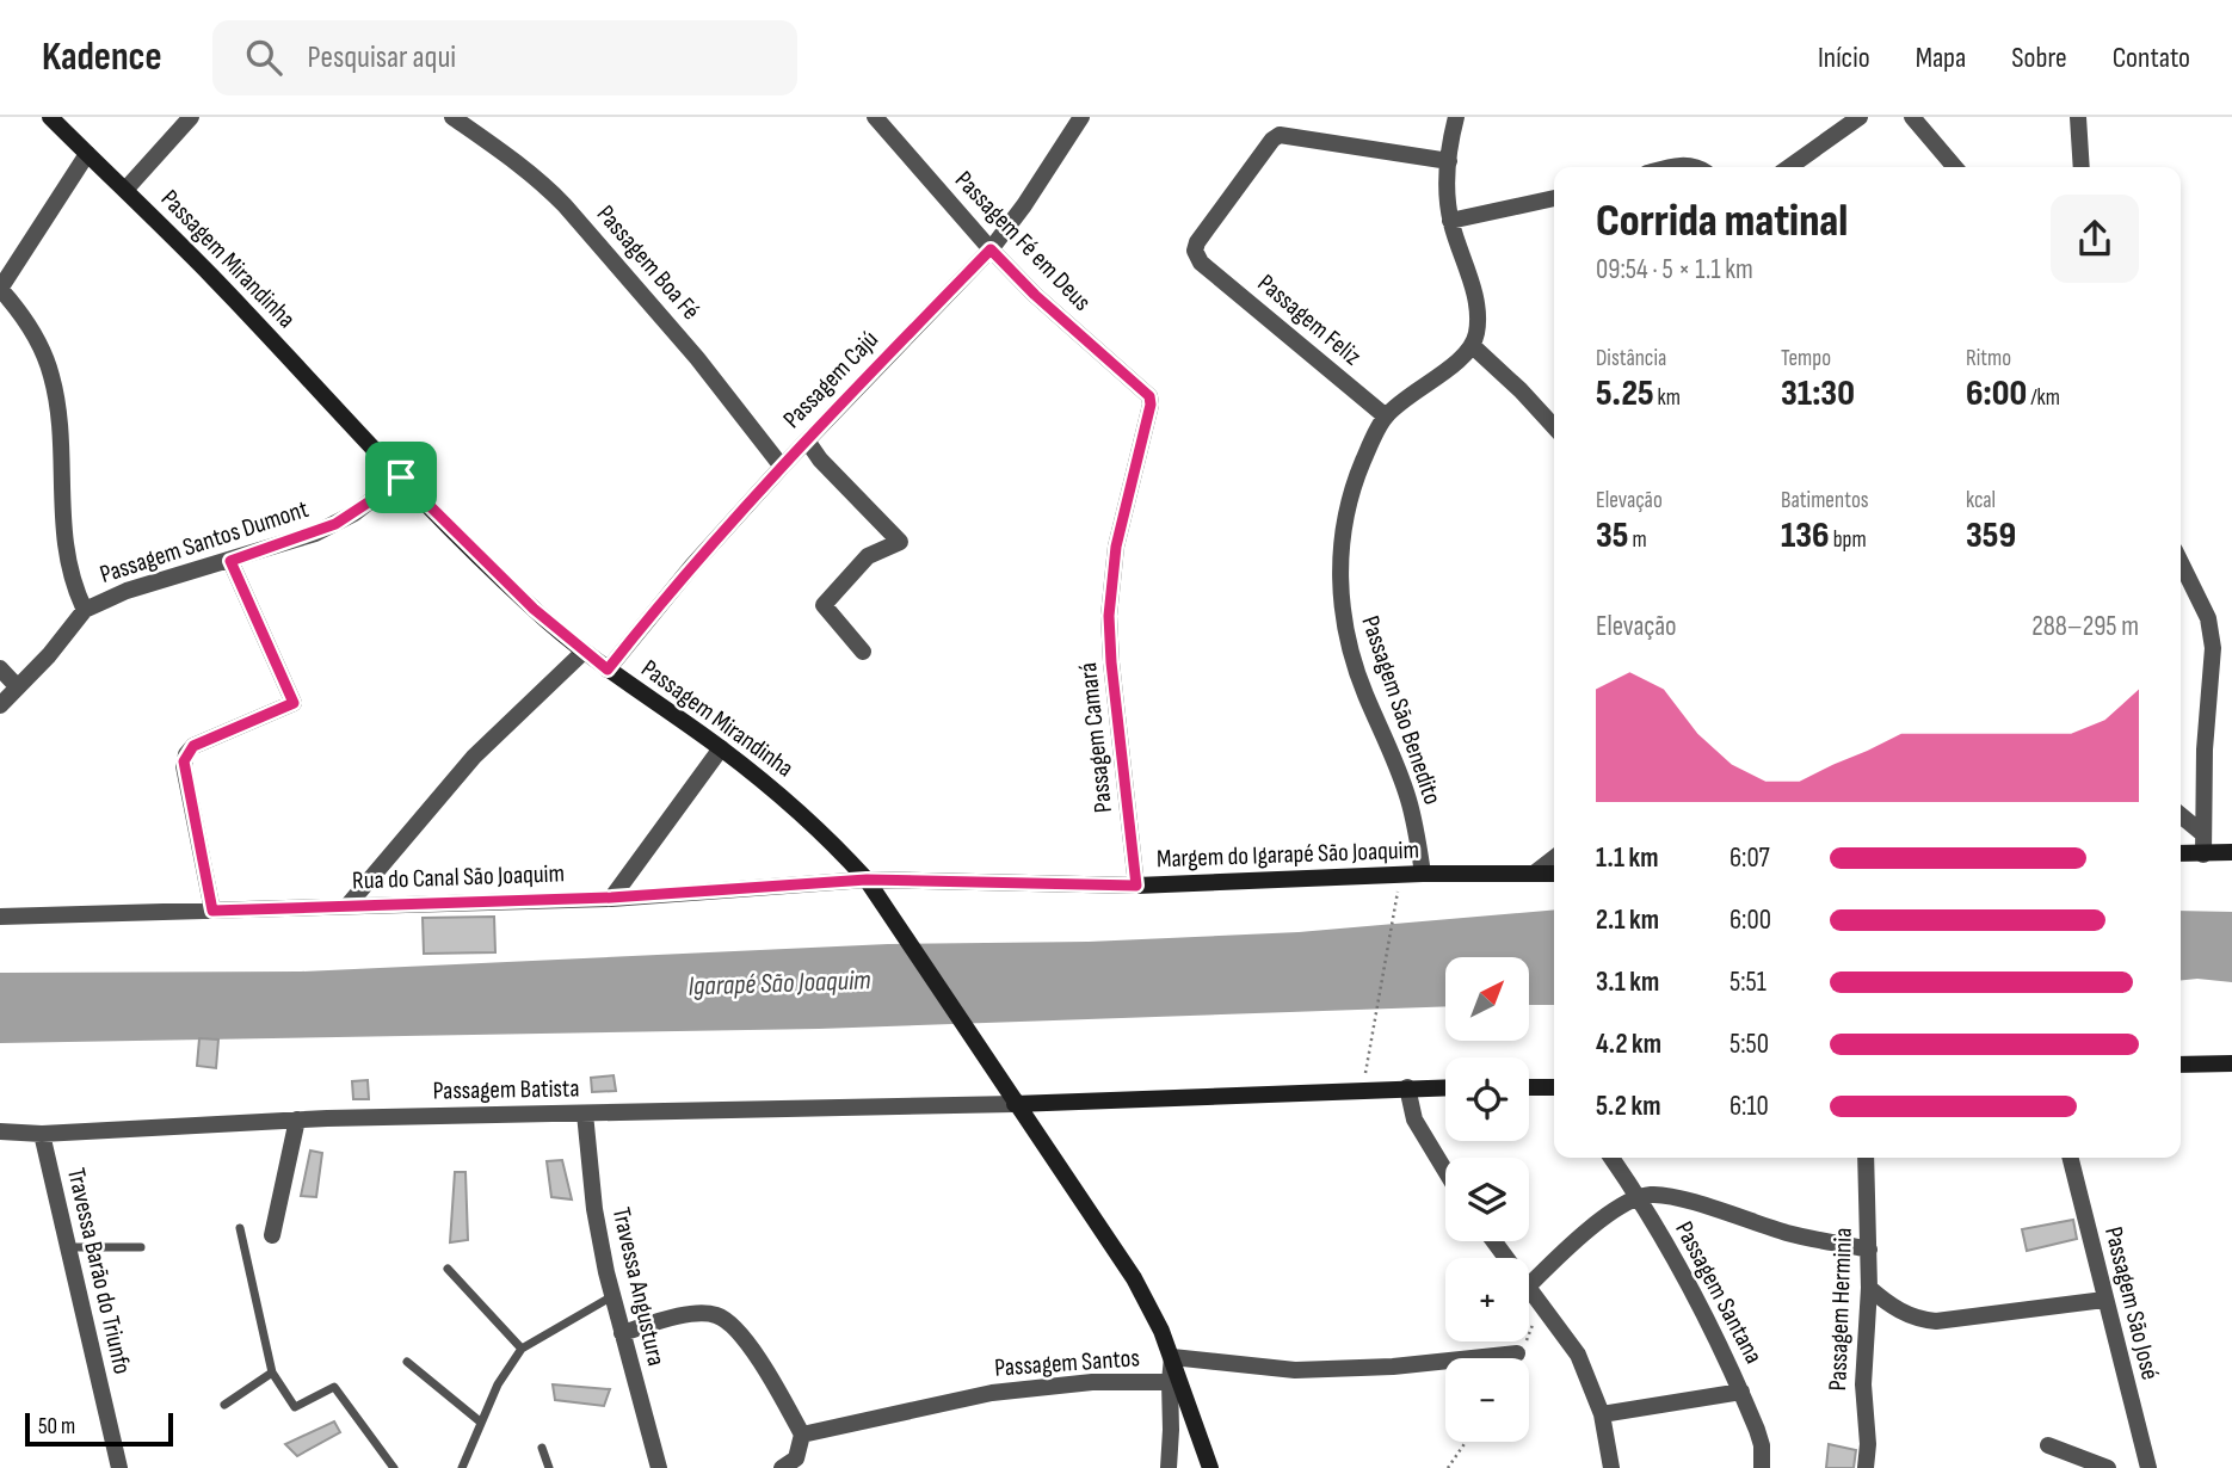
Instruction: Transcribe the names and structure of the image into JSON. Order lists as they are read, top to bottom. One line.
{"streets":{"street":["Passagem Fé em Deus","Passagem Mirandinha","Passagem Boa Fé","Passagem Feliz","Passagem Cajú","Passagem Santos Dumont","Passagem São Benedito","Passagem Camará","Margem do Igarapé São Joaquim","Rua do Canal São Joaquim","Passagem Batista","Travessa Barão do Triunfo","Travessa Angustura","Passagem Santana","Passagem São José","Passagem Herminia","Passagem Santos"]},"crossings":[["Passagem Fé em Deus","Passagem Cajú"],["Passagem Fé em Deus","Passagem Camará"],["Passagem Mirandinha","Passagem Cajú"],["Passagem Mirandinha","Passagem Santos Dumont"],["Passagem Mirandinha","Margem do Igarapé São Joaquim"],["Passagem Mirandinha","Rua do Canal São Joaquim"],["Passagem Mirandinha","Passagem Batista"],["Passagem Mirandinha","Passagem Santos"],["Passagem Boa Fé","Passagem Cajú"],["Passagem Feliz","Passagem São Benedito"],["Passagem São Benedito","Margem do Igarapé São Joaquim"],["Passagem Camará","Margem do Igarapé São Joaquim"],["Margem do Igarapé São Joaquim","Rua do Canal São Joaquim"],["Passagem Batista","Travessa Barão do Triunfo"],["Passagem Batista","Travessa Angustura"]],"water":["Igarapé São Joaquim"],"scale_bar":"50 m","north":"top right","page":{"header":"Kadence","search":"Pesquisar aqui","nav":["Início","Mapa","Sobre","Contato"],"heading":["Corrida matinal","09:54 · 5 × 1.1 km"],"stats":[["Distância","5.25 km"],["Tempo","31:30"],["Ritmo","6:00 /km"],["Elevação","35 m"],["Batimentos","136 bpm"],["kcal","359"]],"chart":["Elevação","288–295 m"],"list":[{"name":"1.1 km","note":"6:07"},{"name":"2.1 km","note":"6:00"},{"name":"3.1 km","note":"5:51"},{"name":"4.2 km","note":"5:50"},{"name":"5.2 km","note":"6:10"}],"map_buttons":["+","−"],"scale":"50 m"}}
